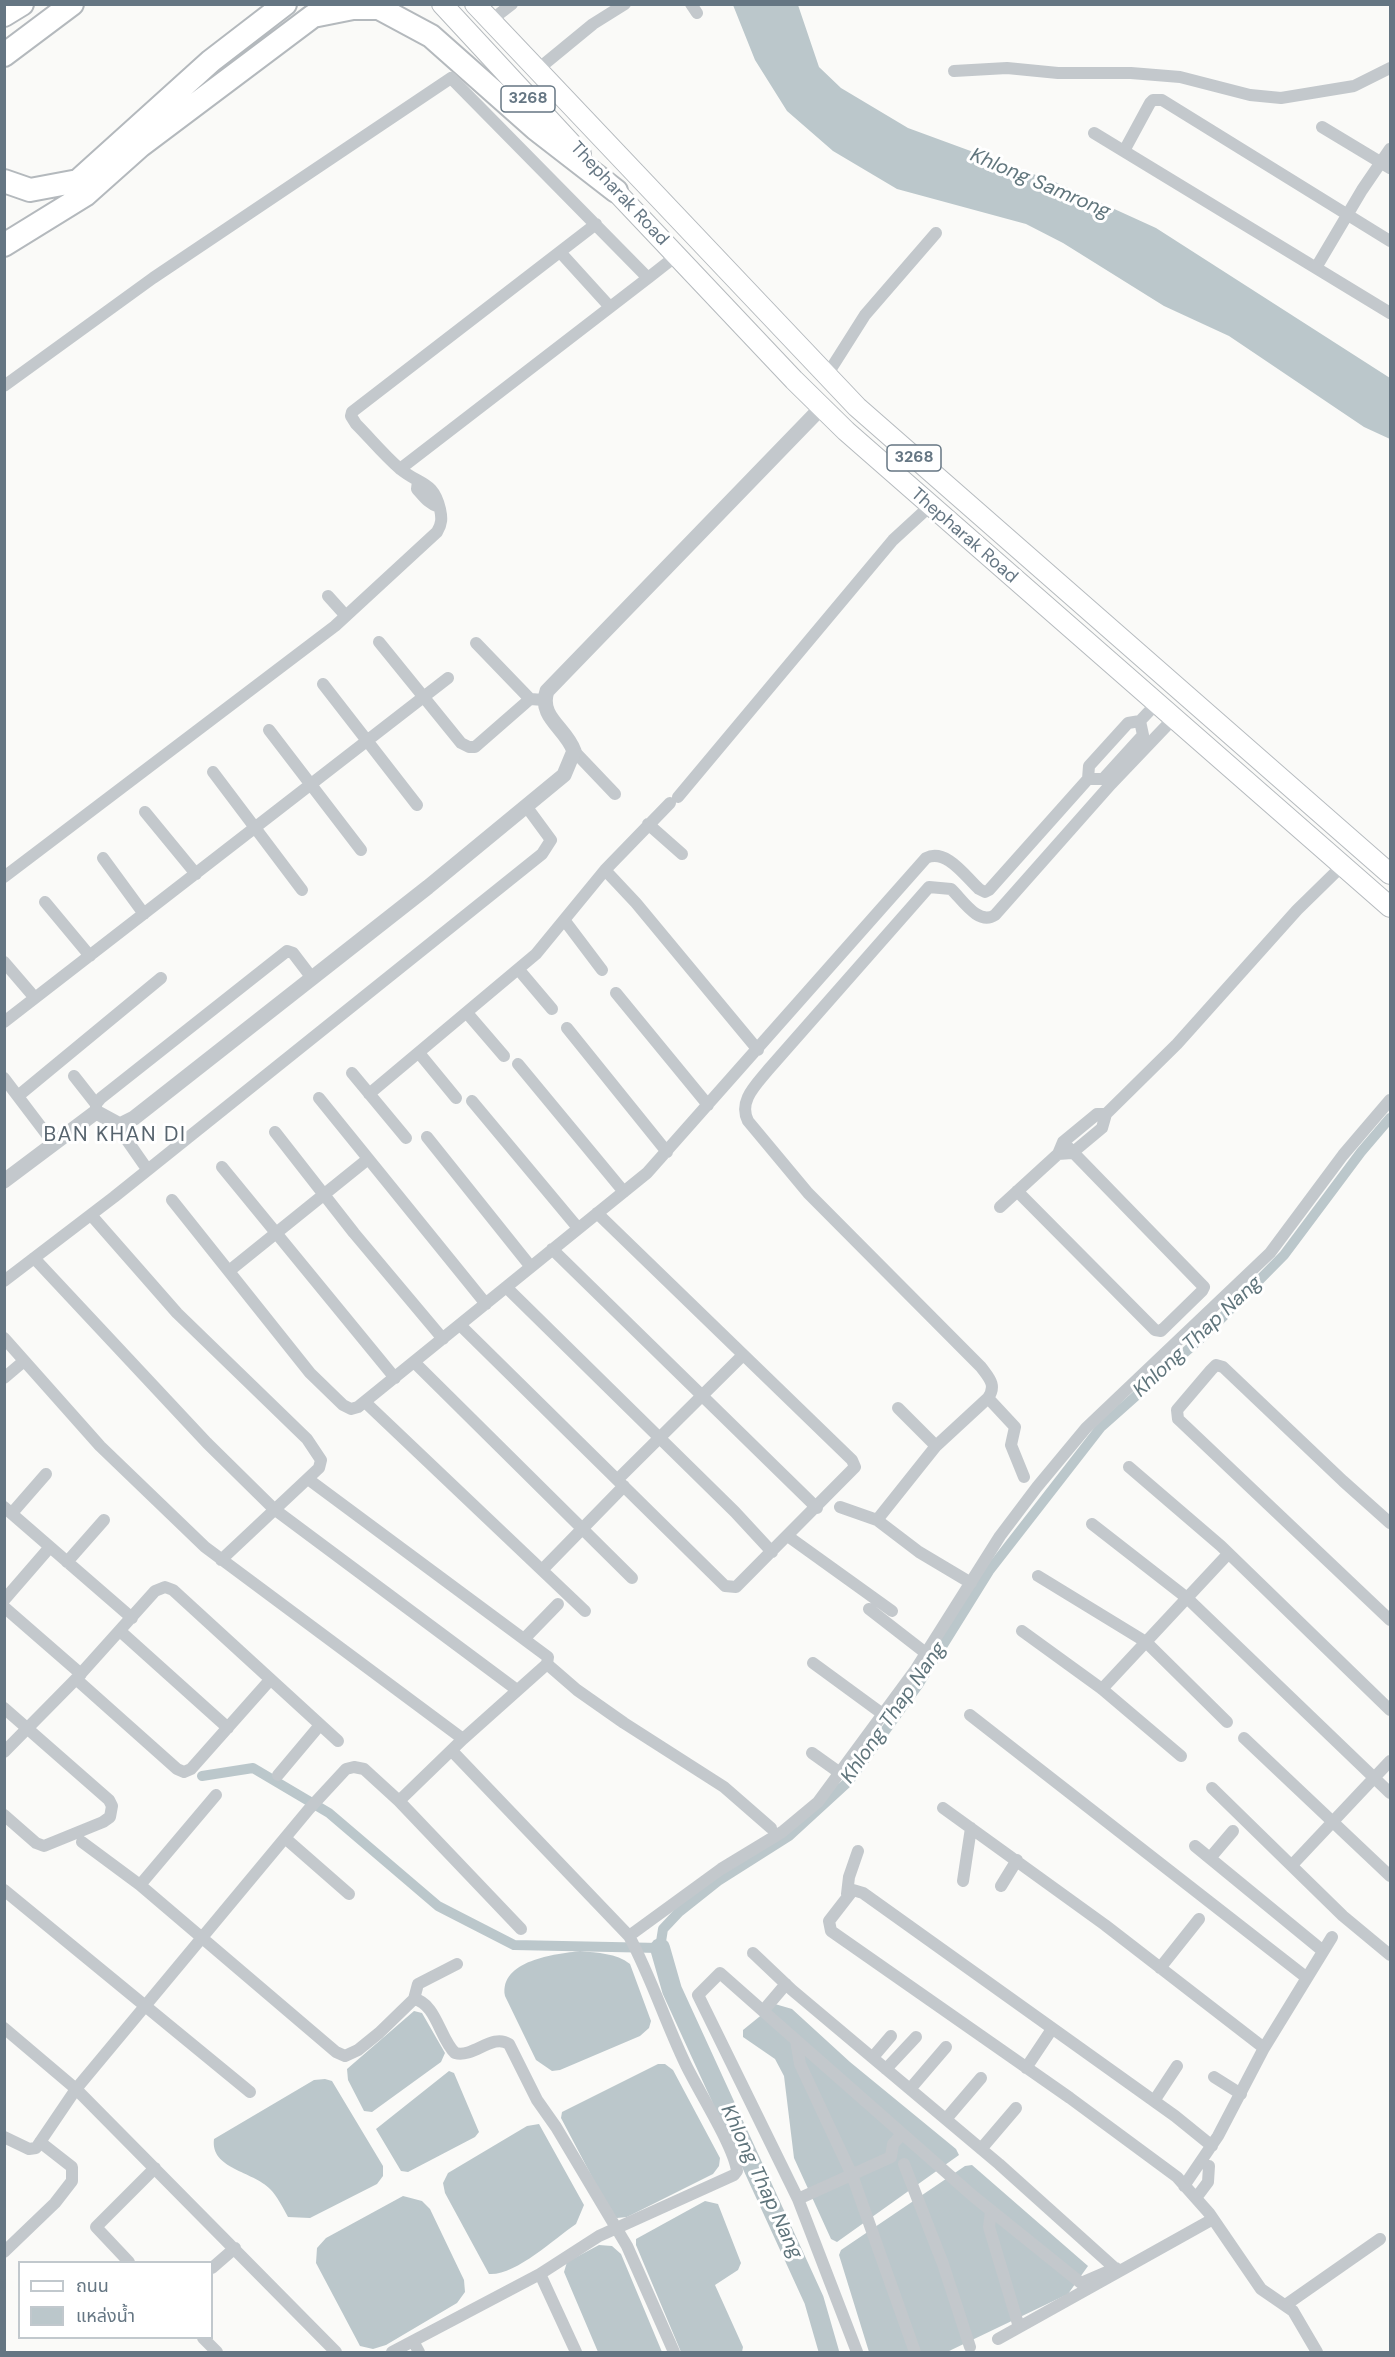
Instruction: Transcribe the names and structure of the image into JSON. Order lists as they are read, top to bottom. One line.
{"streets":{"main road":["3268","Thepharak Road"]},"districts":["BAN KHAN DI"],"water":["Khlong Samrong","Khlong Thap Nang"],"legend":["ถนน","แหล่งน้ำ"]}
